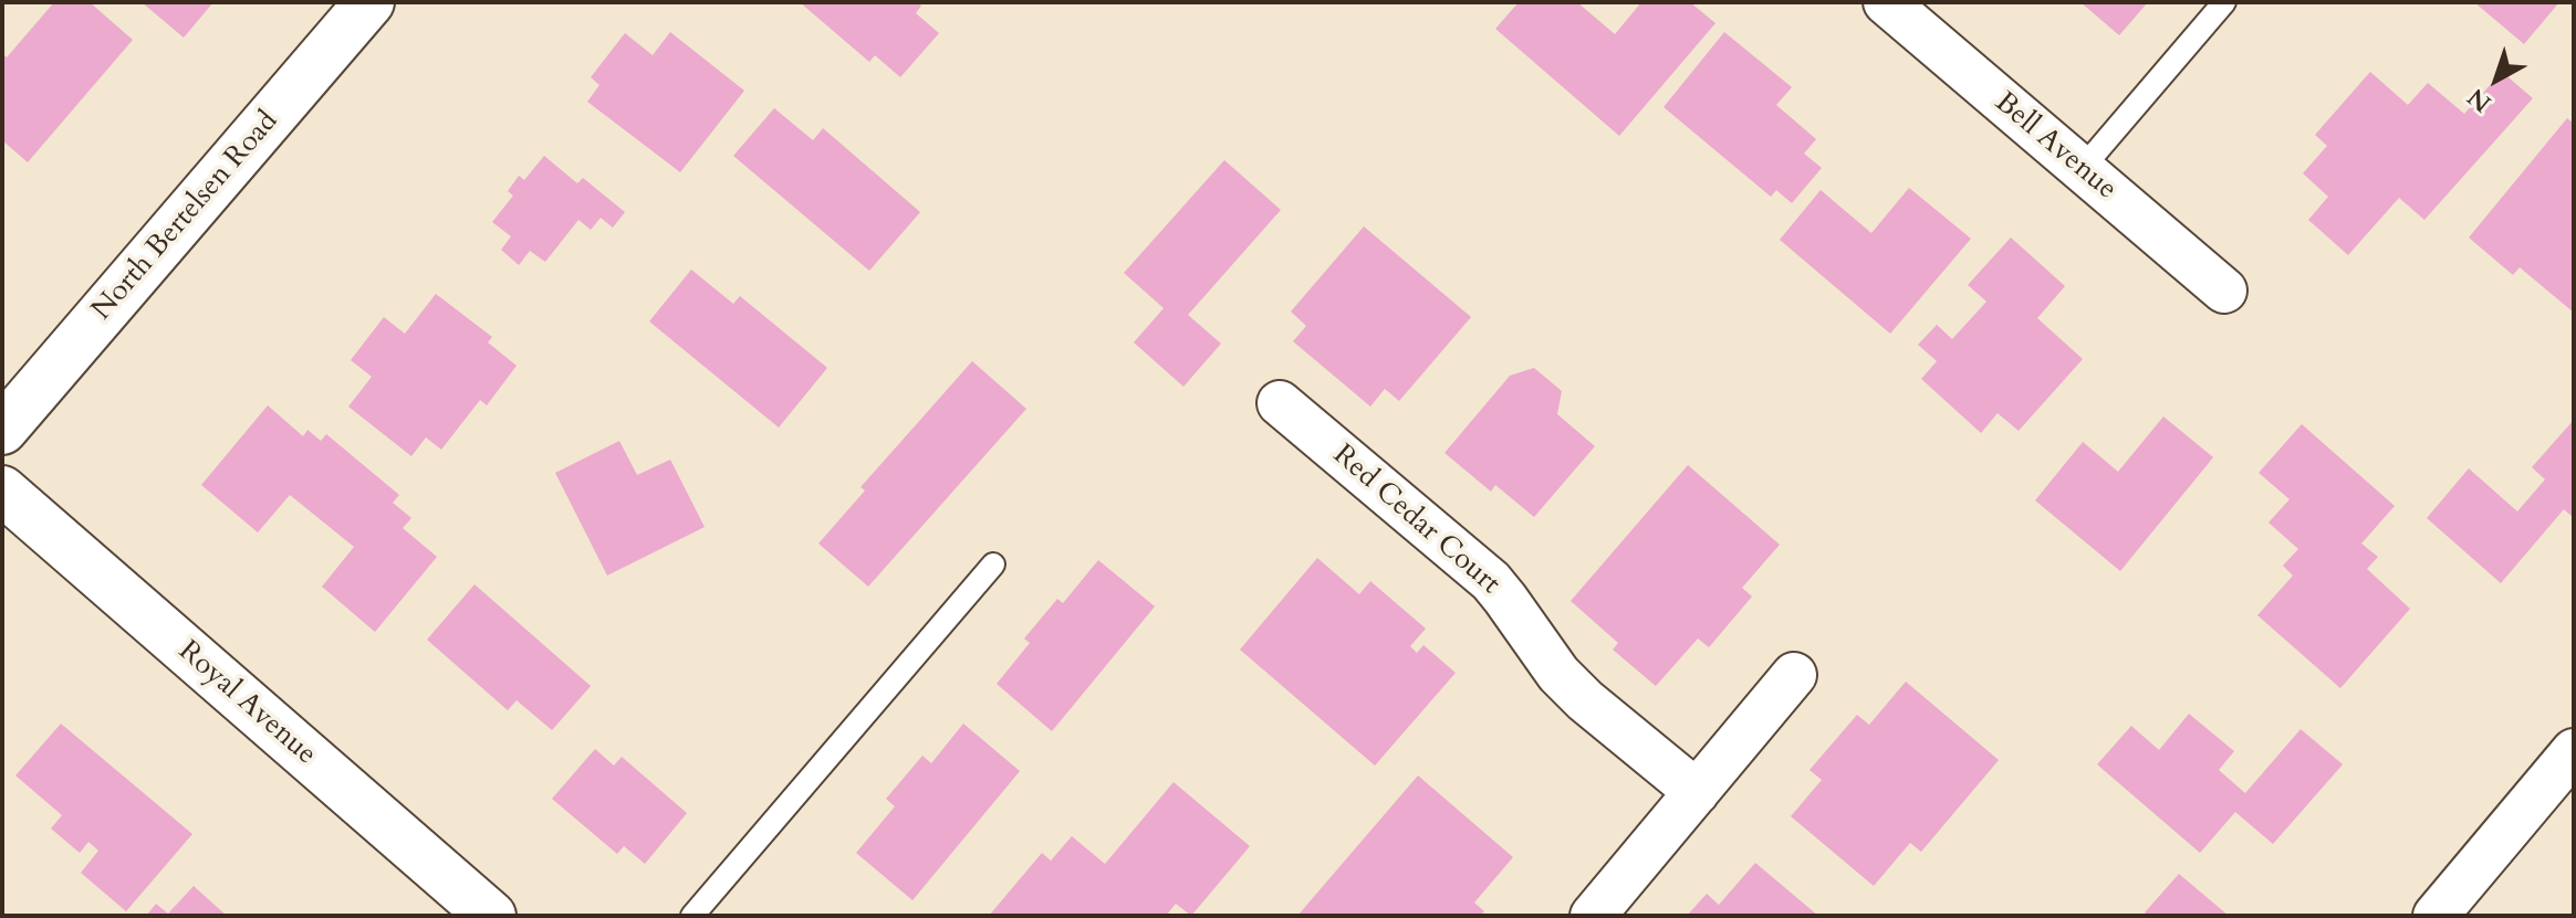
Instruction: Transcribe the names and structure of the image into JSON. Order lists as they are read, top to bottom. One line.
{"streets":{"street":["Bell Avenue","North Bertelsen Road","Red Cedar Court","Royal Avenue"]},"north":"bottom left"}
